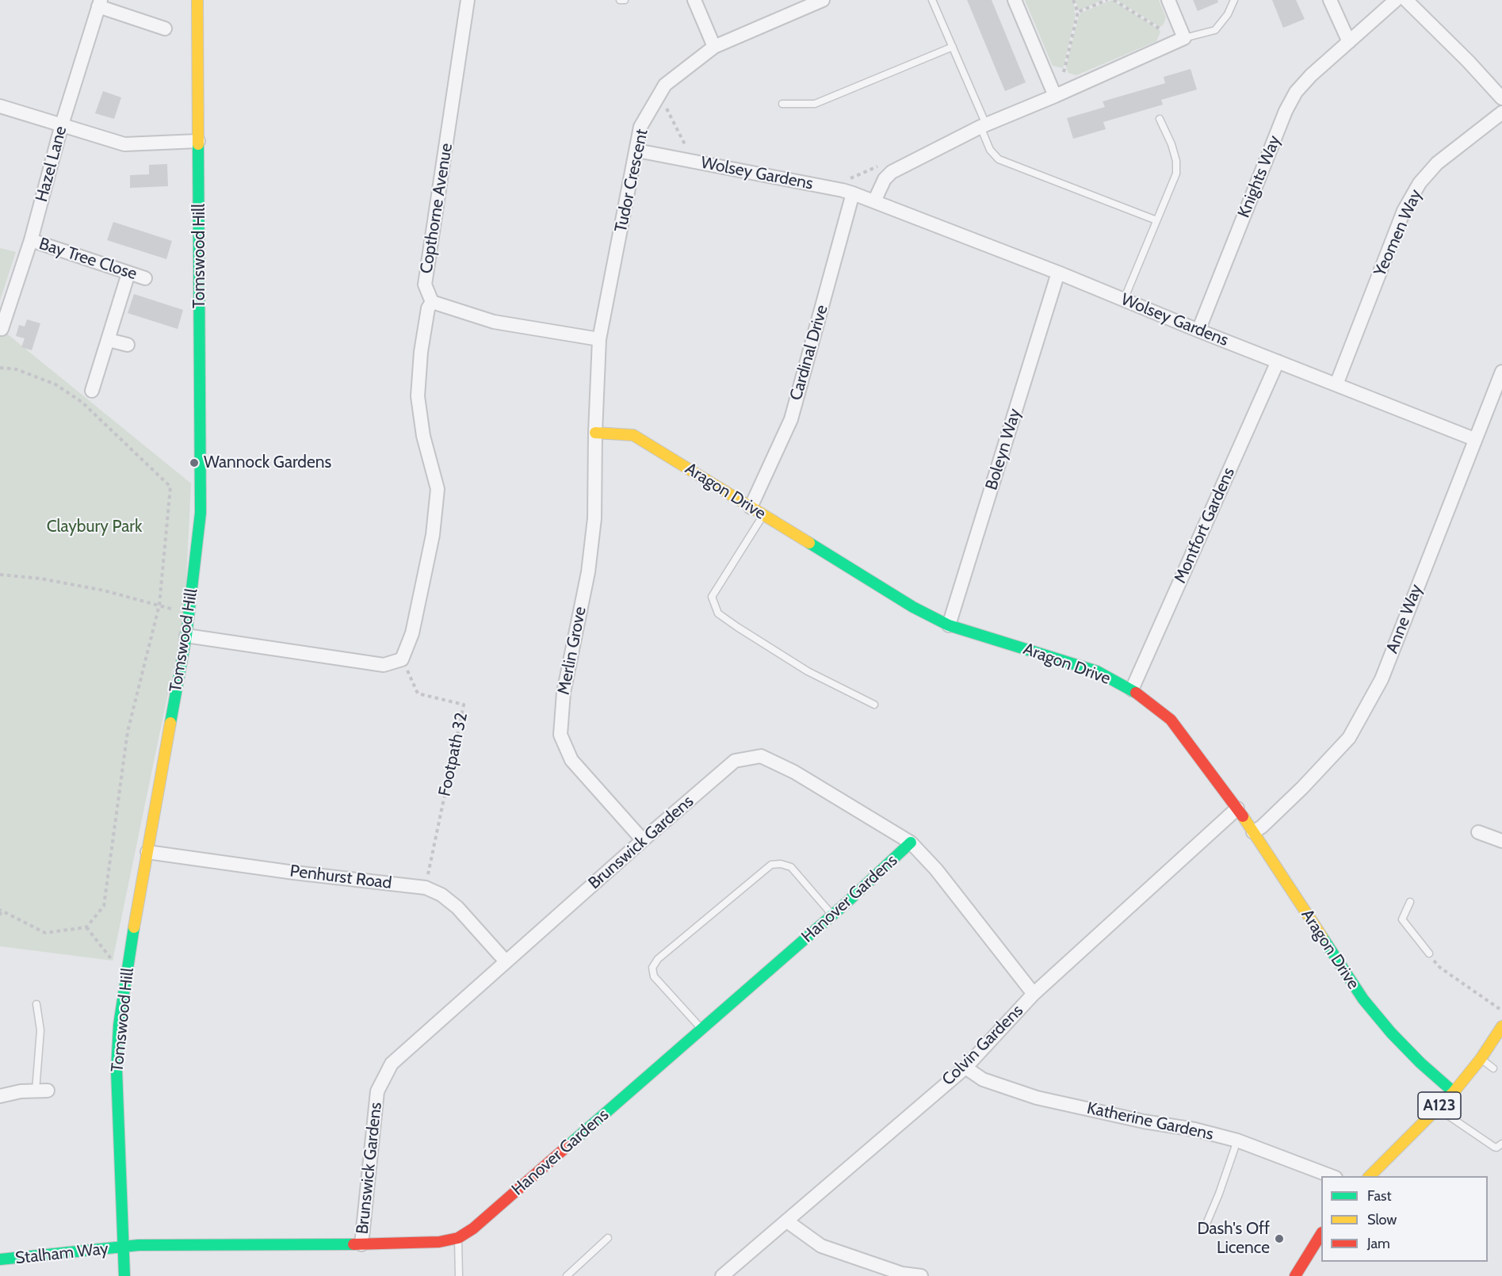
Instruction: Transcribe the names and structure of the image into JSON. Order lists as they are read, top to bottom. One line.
{"streets":{"street":["Hazel Lane","Wolsey Gardens","Knights Way","Tudor Crescent","Copthorne Avenue","Yeomen Way","Tomswood Hill","Bay Tree Close","Cardinal Drive","Boleyn Way","Aragon Drive","Montfort Gardens","Anne Way","Merlin Grove","Brunswick Gardens","Penhurst Road","Hanover Gardens","Colvin Gardens","A123","Katherine Gardens","Stalham Way"],"path":["Footpath 32"]},"crossings":[["Hazel Lane","Bay Tree Close"],["Wolsey Gardens","Knights Way"],["Wolsey Gardens","Tudor Crescent"],["Wolsey Gardens","Yeomen Way"],["Wolsey Gardens","Cardinal Drive"],["Wolsey Gardens","Boleyn Way"],["Wolsey Gardens","Montfort Gardens"],["Wolsey Gardens","Anne Way"],["Tudor Crescent","Aragon Drive"],["Tudor Crescent","Merlin Grove"],["Tomswood Hill","Penhurst Road"],["Tomswood Hill","Hanover Gardens"],["Tomswood Hill","Stalham Way"],["Cardinal Drive","Aragon Drive"],["Boleyn Way","Aragon Drive"],["Aragon Drive","Montfort Gardens"],["Aragon Drive","Anne Way"],["Aragon Drive","Merlin Grove"],["Aragon Drive","Colvin Gardens"],["Aragon Drive","A123"],["Merlin Grove","Brunswick Gardens"],["Footpath 32","Penhurst Road"],["Brunswick Gardens","Penhurst Road"],["Brunswick Gardens","Hanover Gardens"],["Brunswick Gardens","Colvin Gardens"],["Hanover Gardens","Stalham Way"],["Colvin Gardens","Katherine Gardens"]],"parks":["Claybury Park"],"places":["Wannock Gardens","Dash's Off Licence"],"legend":["Fast","Slow","Jam"]}
